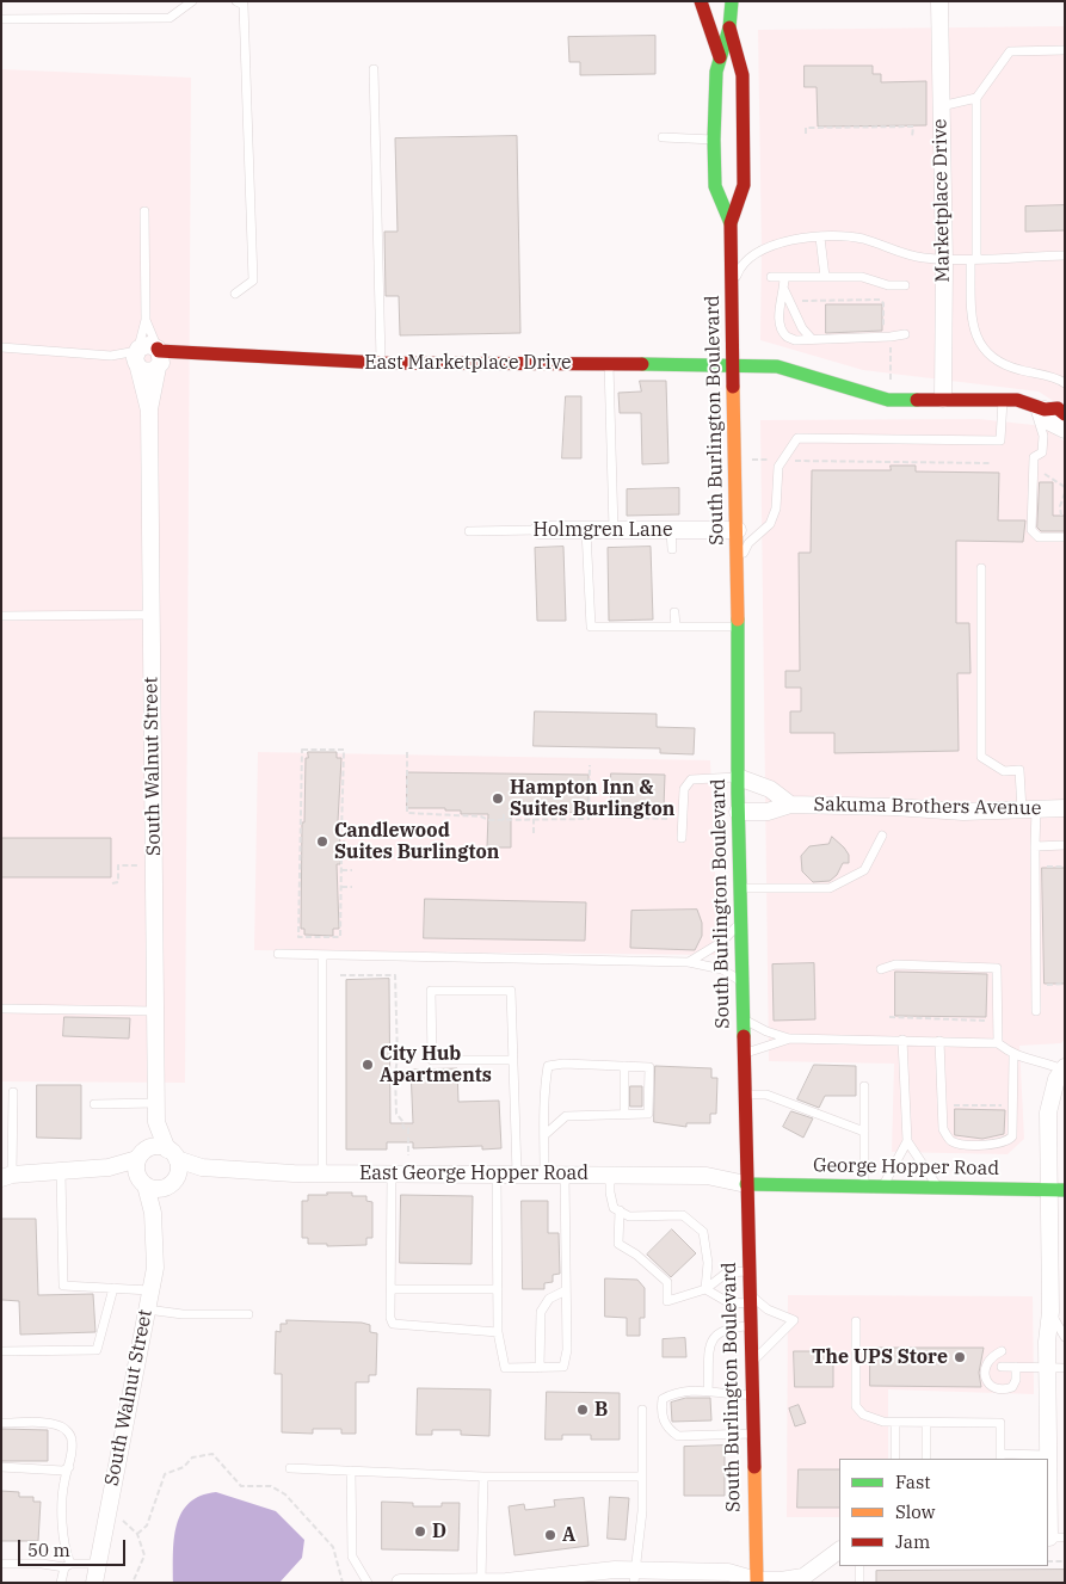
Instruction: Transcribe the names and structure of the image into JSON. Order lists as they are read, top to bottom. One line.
{"streets":{"main road":["East Marketplace Drive","South Burlington Boulevard","George Hopper Road"],"street":["Marketplace Drive","Holmgren Lane","South Walnut Street","Sakuma Brothers Avenue","East George Hopper Road"]},"crossings":[["Marketplace Drive","East Marketplace Drive"],["East Marketplace Drive","South Burlington Boulevard"],["East Marketplace Drive","South Walnut Street"],["South Burlington Boulevard","Holmgren Lane"],["South Burlington Boulevard","Sakuma Brothers Avenue"],["South Burlington Boulevard","George Hopper Road"],["South Burlington Boulevard","East George Hopper Road"],["South Walnut Street","East George Hopper Road"],["George Hopper Road","East George Hopper Road"]],"places":["Hampton Inn & Suites Burlington","Candlewood Suites Burlington","City Hub Apartments","The UPS Store","B","D","A"],"legend":["Fast","Slow","Jam"],"scale_bar":"50 m"}
